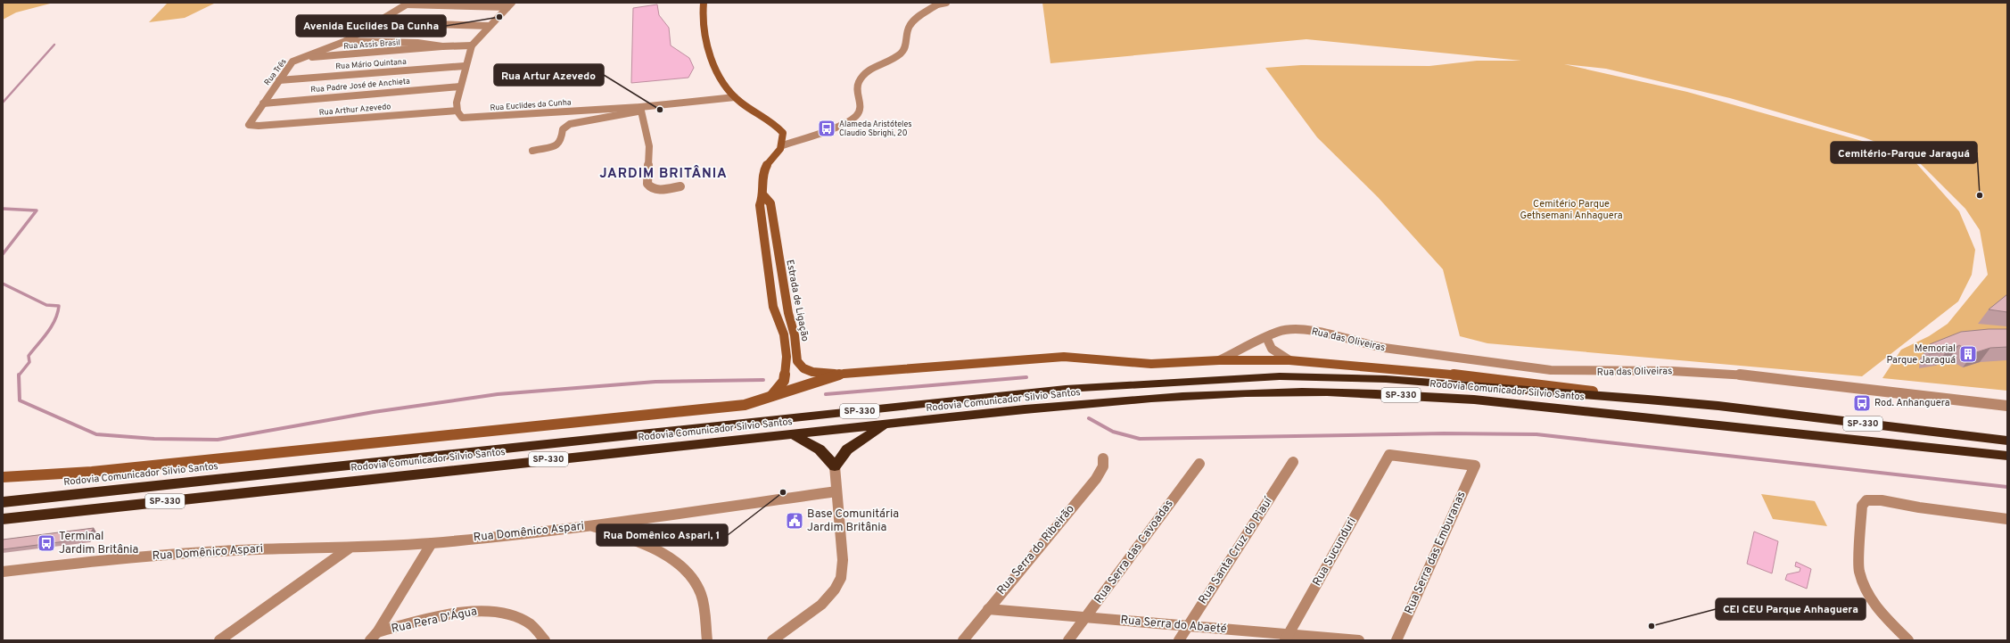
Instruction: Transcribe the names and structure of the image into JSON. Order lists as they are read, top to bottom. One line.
{"streets":{"highway":["Rodovia Comunicador Silvio Santos","SP-330"],"main road":["Estrada de Ligação"],"street":["Rua Assis Brasil","Rua Mário Quintana","Rua Três","Rua Padre José de Anchieta","Rua Euclides da Cunha","Rua Arthur Azevedo","Rua das Oliveiras","Rua Domênico Aspari","Rua Serra do Ribeirão","Rua Santa Cruz do Piauí","Rua Serra das Cavoadas","Rua Sucunduri","Rua Serra das Emburanas","Rua Pera D'Água","Rua Serra do Abaeté"]},"crossings":[["Rua Assis Brasil","Rua Três"],["Rua Mário Quintana","Rua Três"],["Rua Três","Rua Padre José de Anchieta"],["Rua Três","Rua Arthur Azevedo"],["Rua Euclides da Cunha","Rua Arthur Azevedo"],["Rua Serra do Ribeirão","Rua Serra do Abaeté"],["Rua Santa Cruz do Piauí","Rua Serra do Abaeté"],["Rua Serra das Cavoadas","Rua Serra do Abaeté"],["Rua Sucunduri","Rua Serra das Emburanas"],["Rua Sucunduri","Rua Serra do Abaeté"]],"districts":["JARDIM BRITÂNIA"],"parks":["Cemitério Parque Gethsemani Anhaguera"],"places":{"other":["Avenida Euclides Da Cunha","Rua Artur Azevedo","Cemitério-Parque Jaraguá","Rua Domênico Aspari, 1","CEI CEU Parque Anhaguera"],"bus stop":["Alameda Aristóteles Claudio Sbrighi, 20","Rod. Anhanguera","Terminal Jardim Britânia"],"building":["Memorial Parque Jaraguá"],"public building":["Base Comunitária Jardim Britânia"]}}
